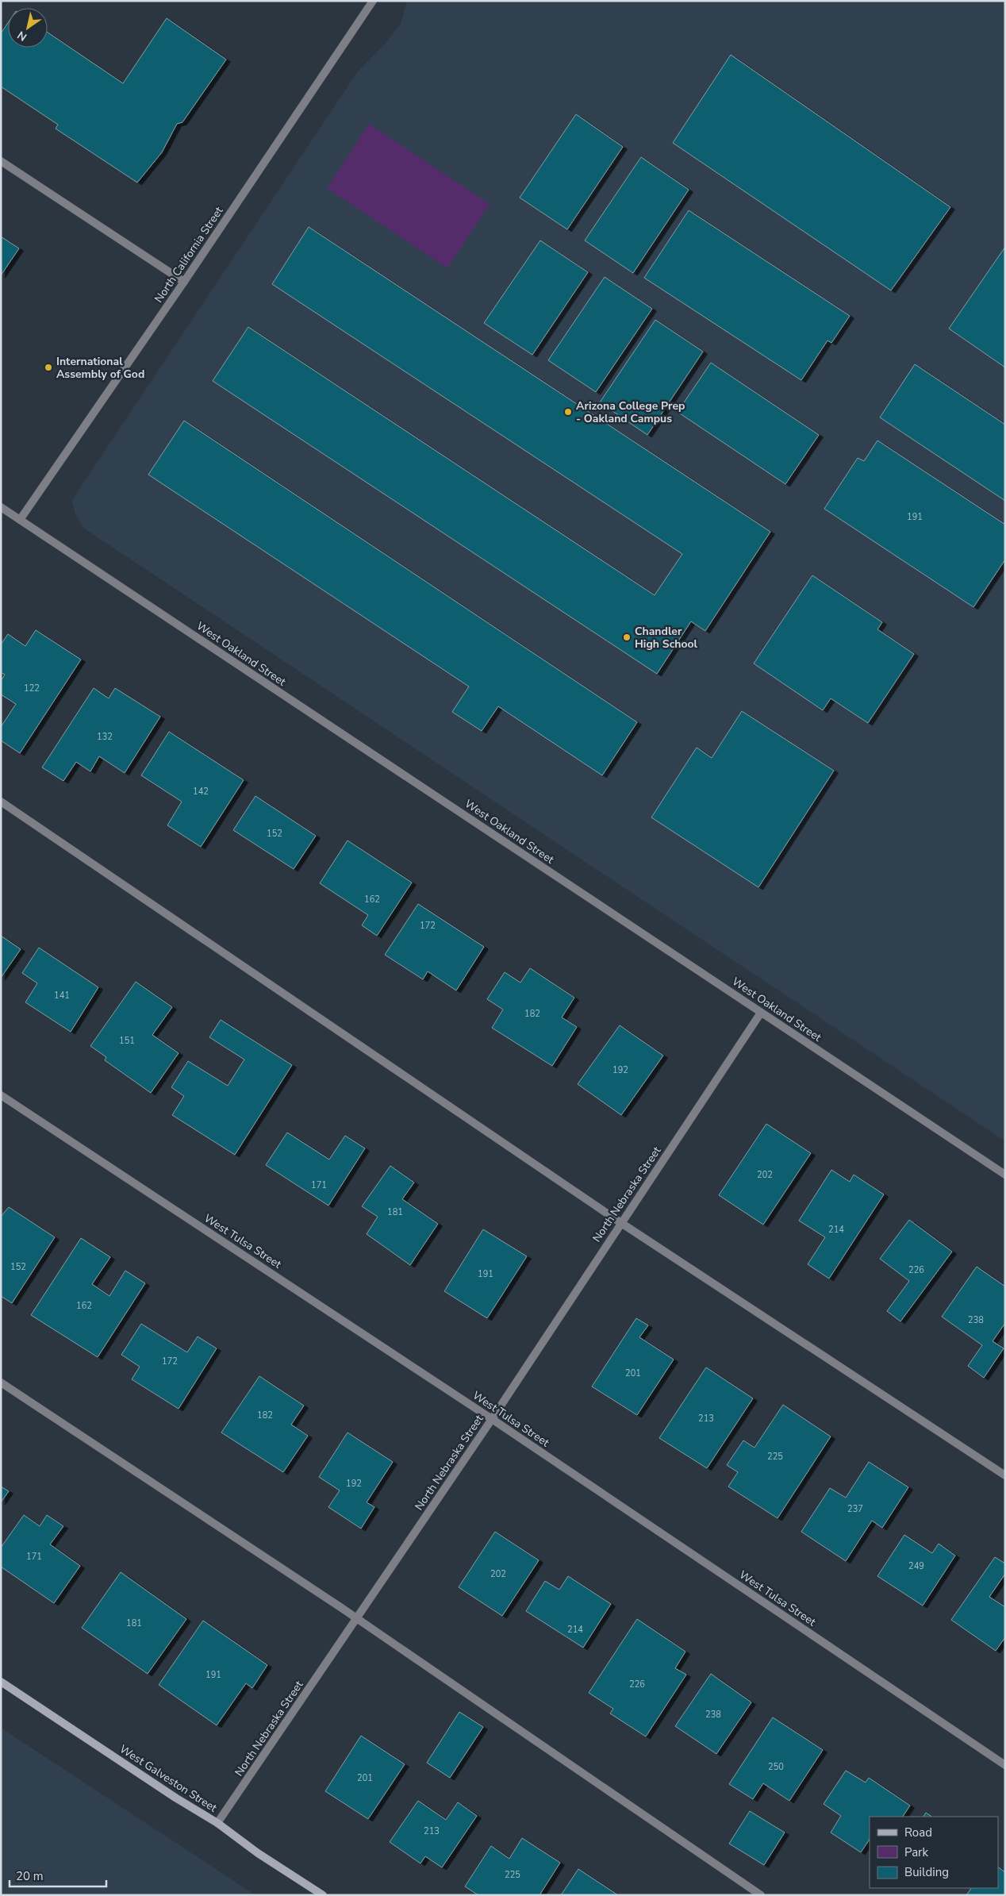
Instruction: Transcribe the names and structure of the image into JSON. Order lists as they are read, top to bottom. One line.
{"streets":{"street":["North California Street","West Oakland Street","North Nebraska Street","West Tulsa Street","West Galveston Street"]},"crossings":[["North California Street","West Oakland Street"],["West Oakland Street","North Nebraska Street"],["North Nebraska Street","West Tulsa Street"],["North Nebraska Street","West Galveston Street"]],"places":["International Assembly of God","Arizona College Prep - Oakland Campus","Chandler High School"],"house_numbers":["191","122","132","142","152","162","172","141","182","151","192","202","171","181","214","152","226","191","162","238","172","201","182","213","225","192","237","171","249","202","181","214","191","226","238","250","201","213","225"],"legend":["Road","Park","Building"],"scale_bar":"20 m","north":"bottom left"}
